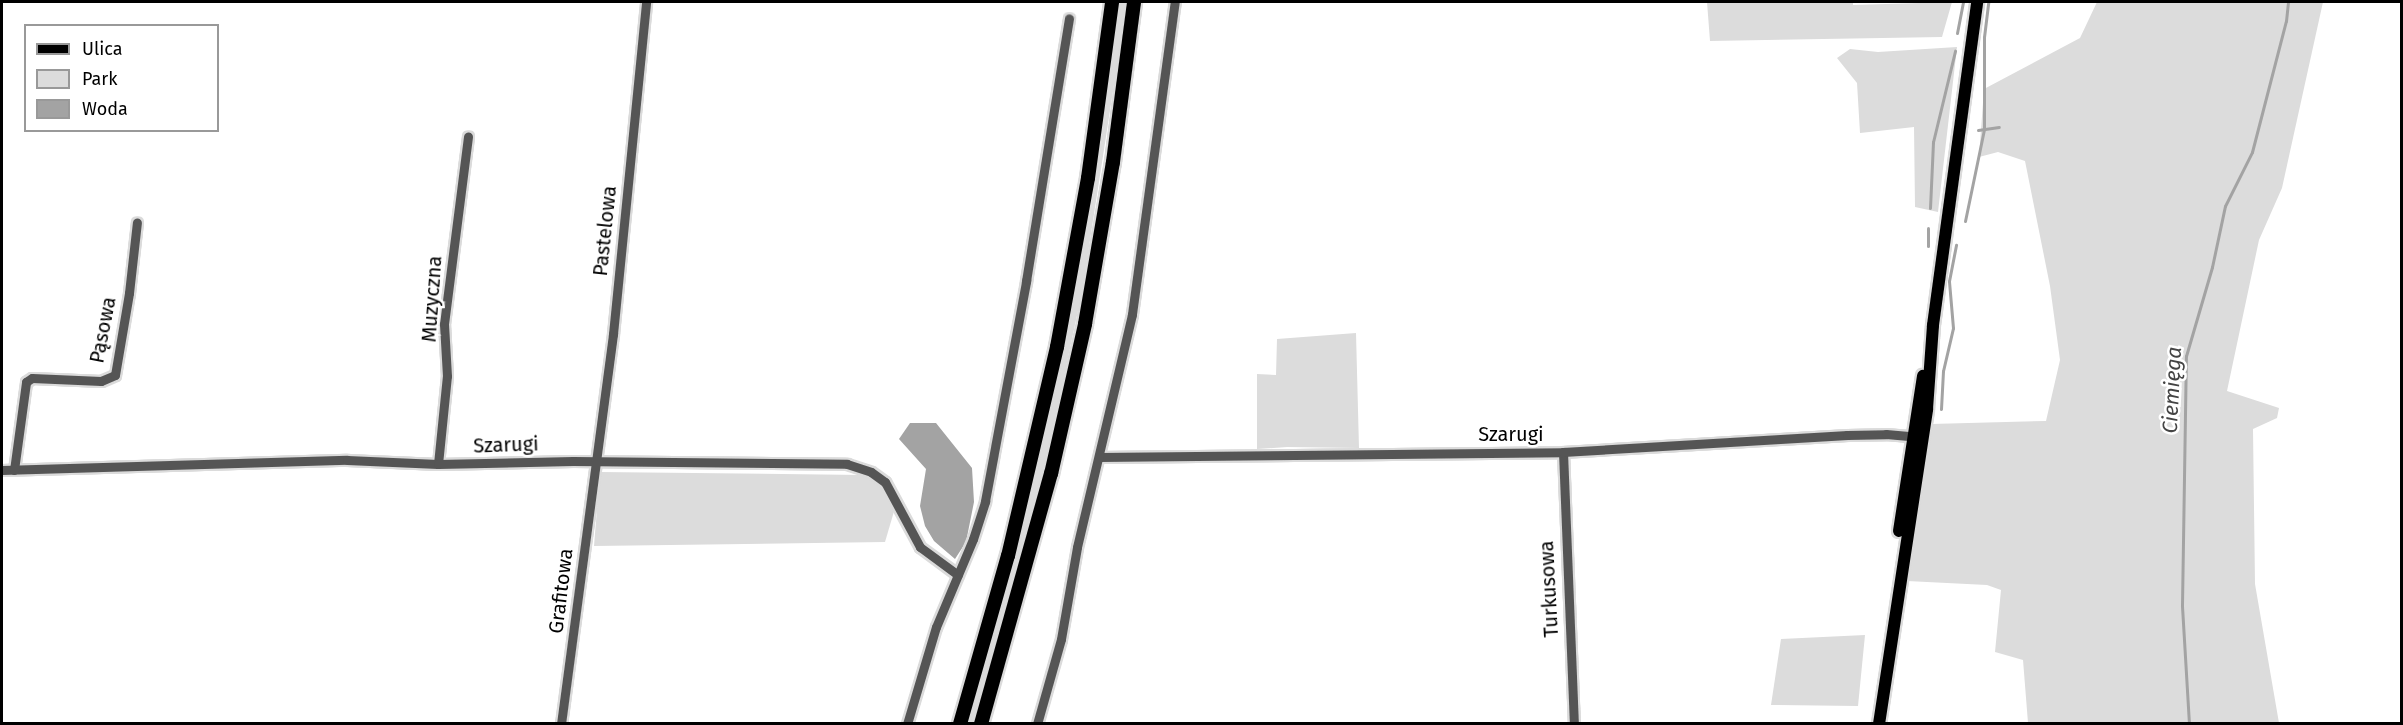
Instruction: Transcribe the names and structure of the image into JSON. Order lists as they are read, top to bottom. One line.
{"streets":{"street":["Pastelowa","Muzyczna","Pąsowa","Szarugi","Turkusowa","Grafitowa"]},"crossings":[["Pastelowa","Szarugi"],["Pastelowa","Grafitowa"],["Muzyczna","Szarugi"],["Pąsowa","Szarugi"],["Szarugi","Turkusowa"],["Szarugi","Grafitowa"]],"water":["Ciemięga"],"legend":["Ulica","Park","Woda"]}
